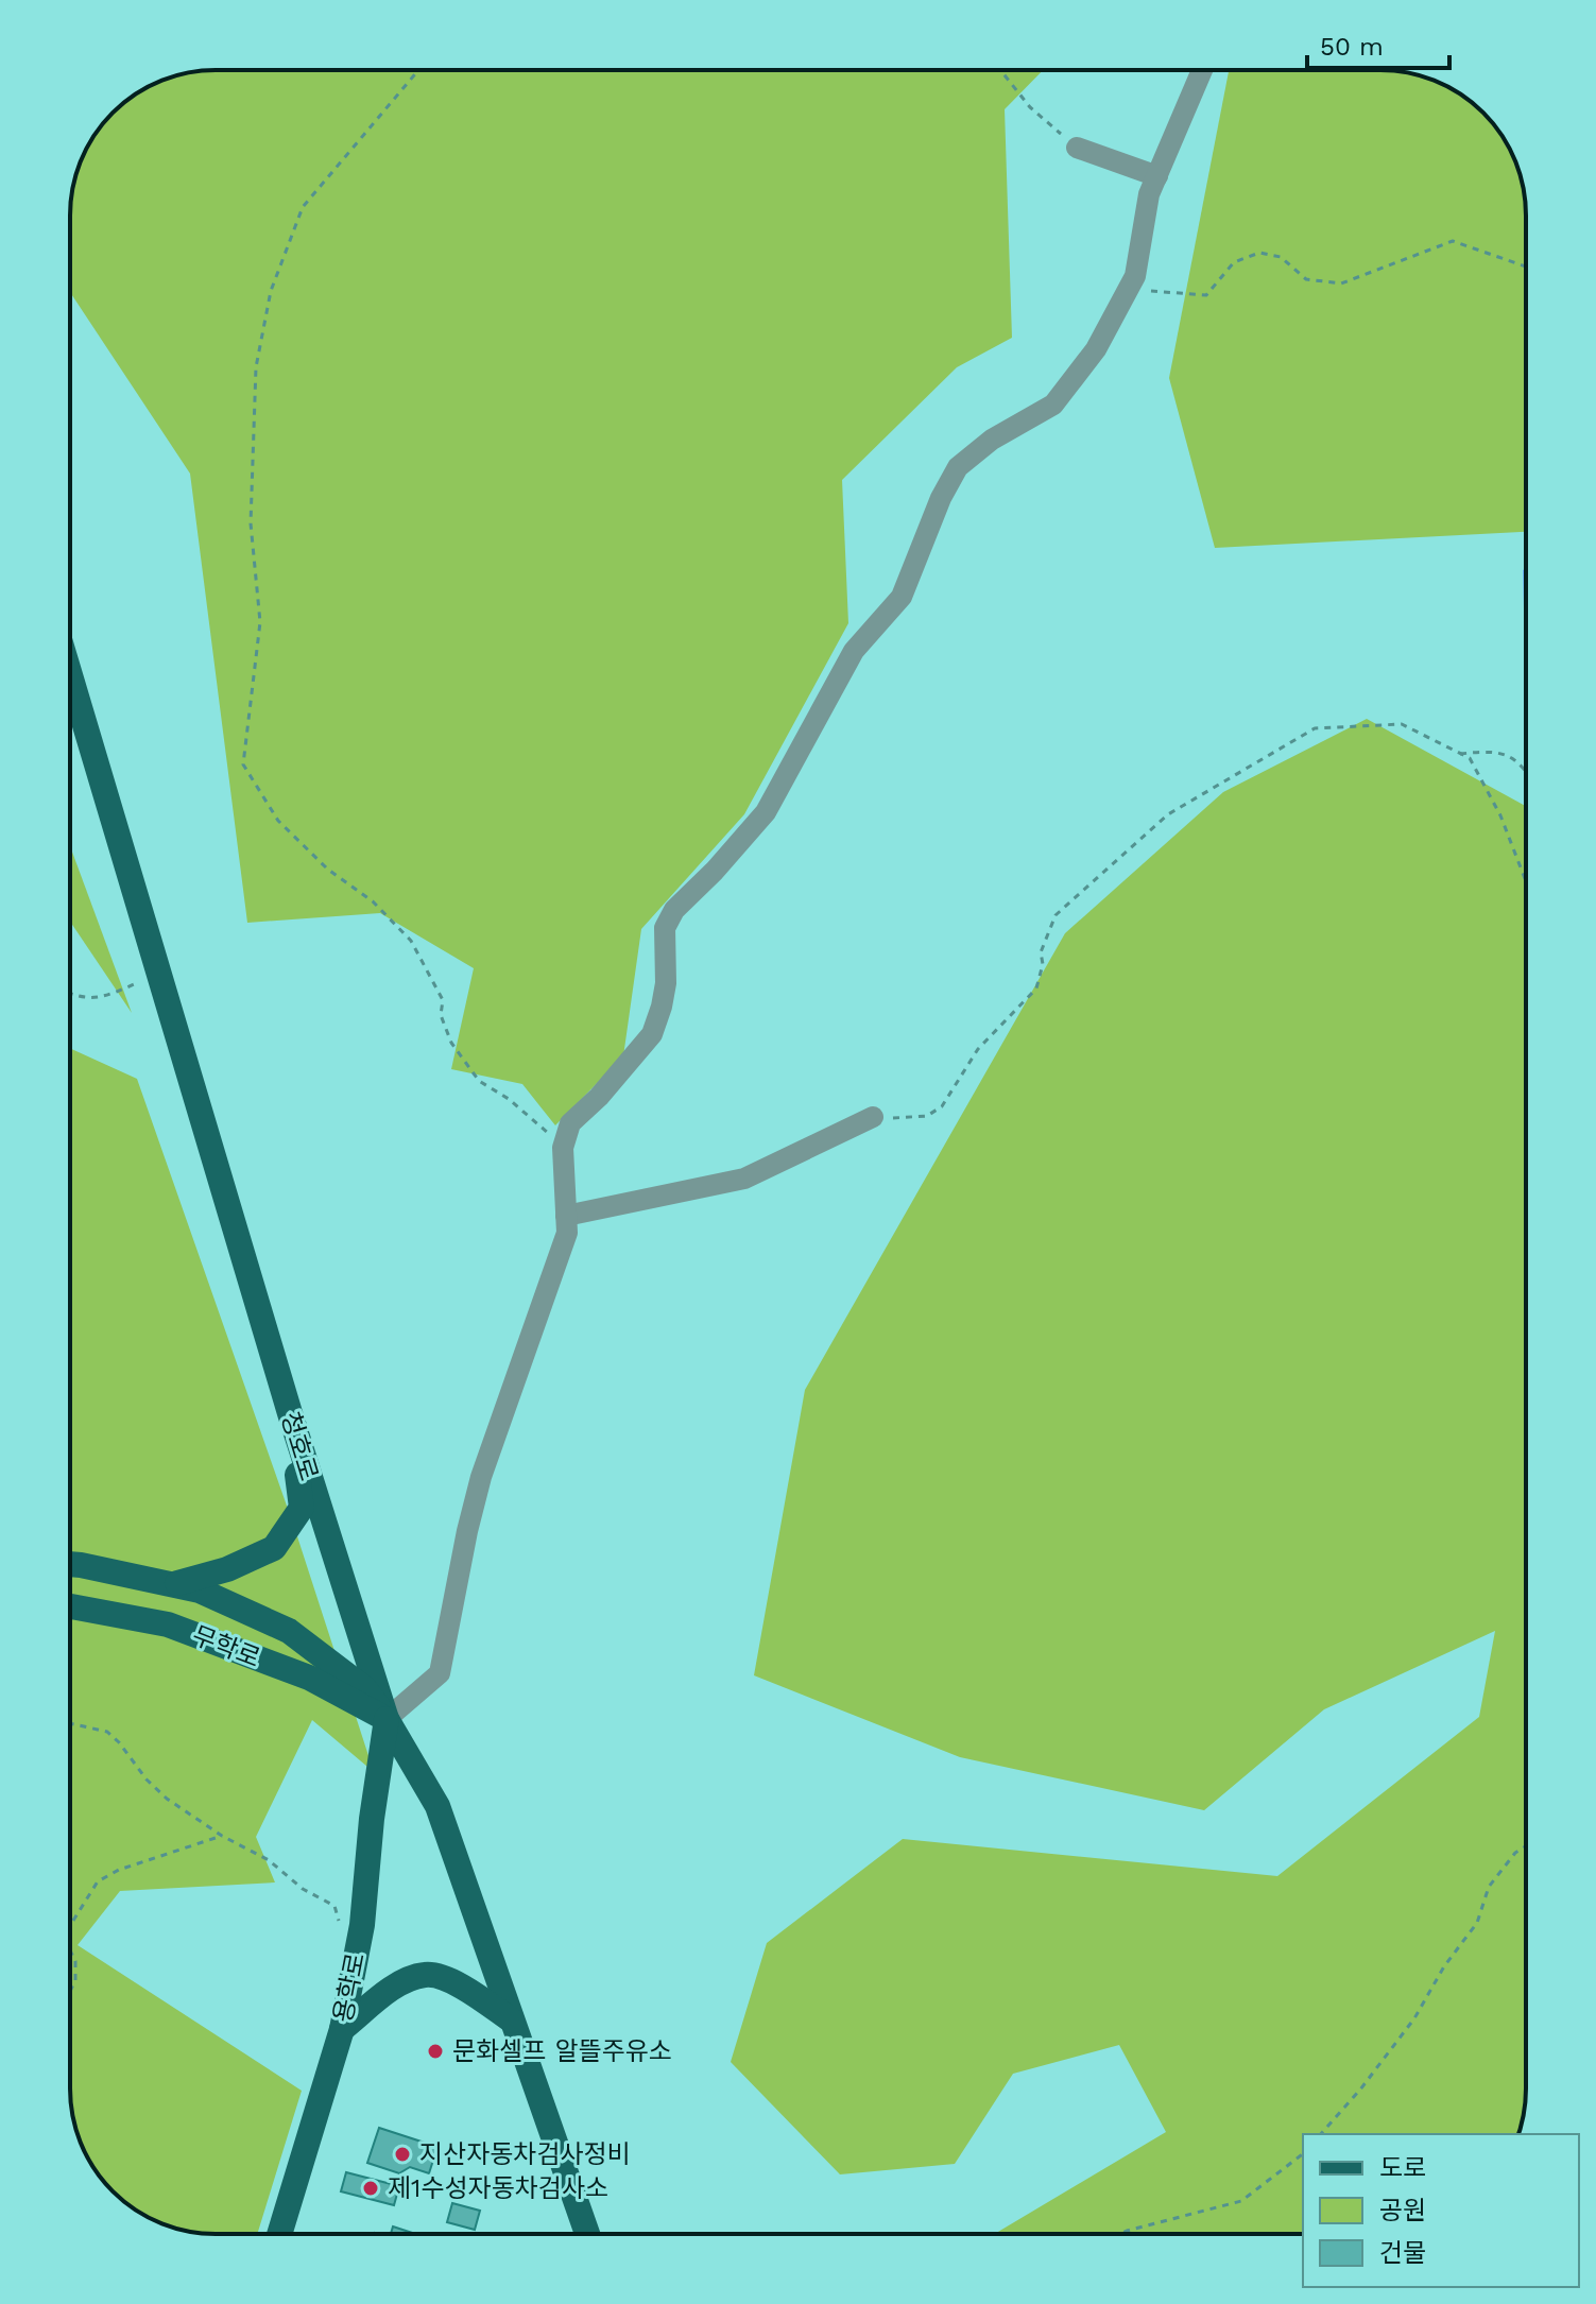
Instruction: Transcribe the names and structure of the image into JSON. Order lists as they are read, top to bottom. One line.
{"streets":{"main road":["청호로","무학로","용학로"]},"crossings":[["청호로","무학로"],["청호로","용학로"],["무학로","용학로"]],"places":["문화셀프 알뜰주유소","지산자동차검사정비","제1수성자동차검사소"],"legend":["도로","공원","건물"],"scale_bar":"50 m"}
